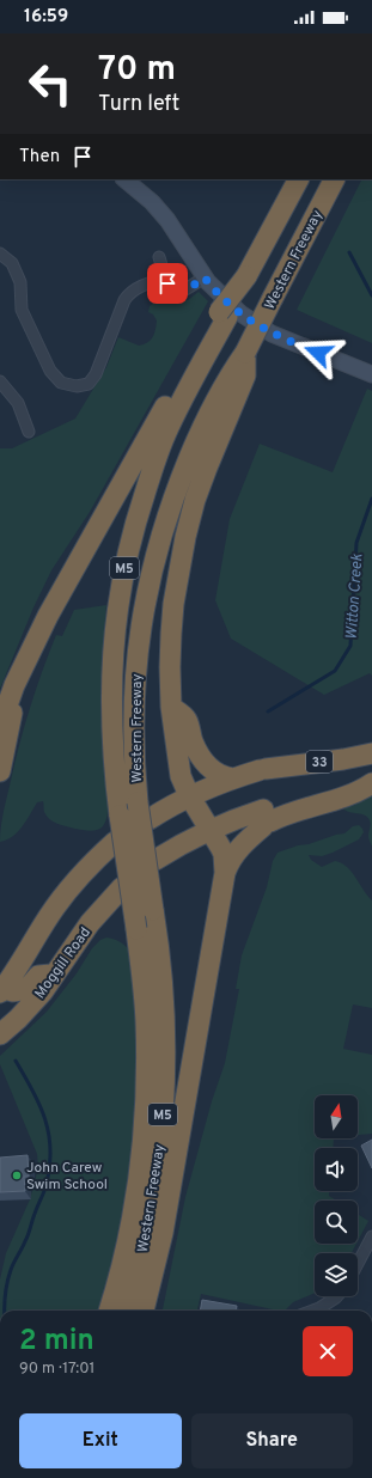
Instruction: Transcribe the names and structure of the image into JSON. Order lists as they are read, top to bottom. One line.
{"streets":{"highway":["Western Freeway","M5","33","Moggill Road"]},"crossings":[["Western Freeway","33"]],"water":["Witton Creek"],"places":["John Carew Swim School"],"north":"top","page":{"status":"16:59","turn":["70 m","Turn left"],"then":"Then","heading":["2 min","90 m · 17:01"],"buttons":["Exit","Share"]}}
